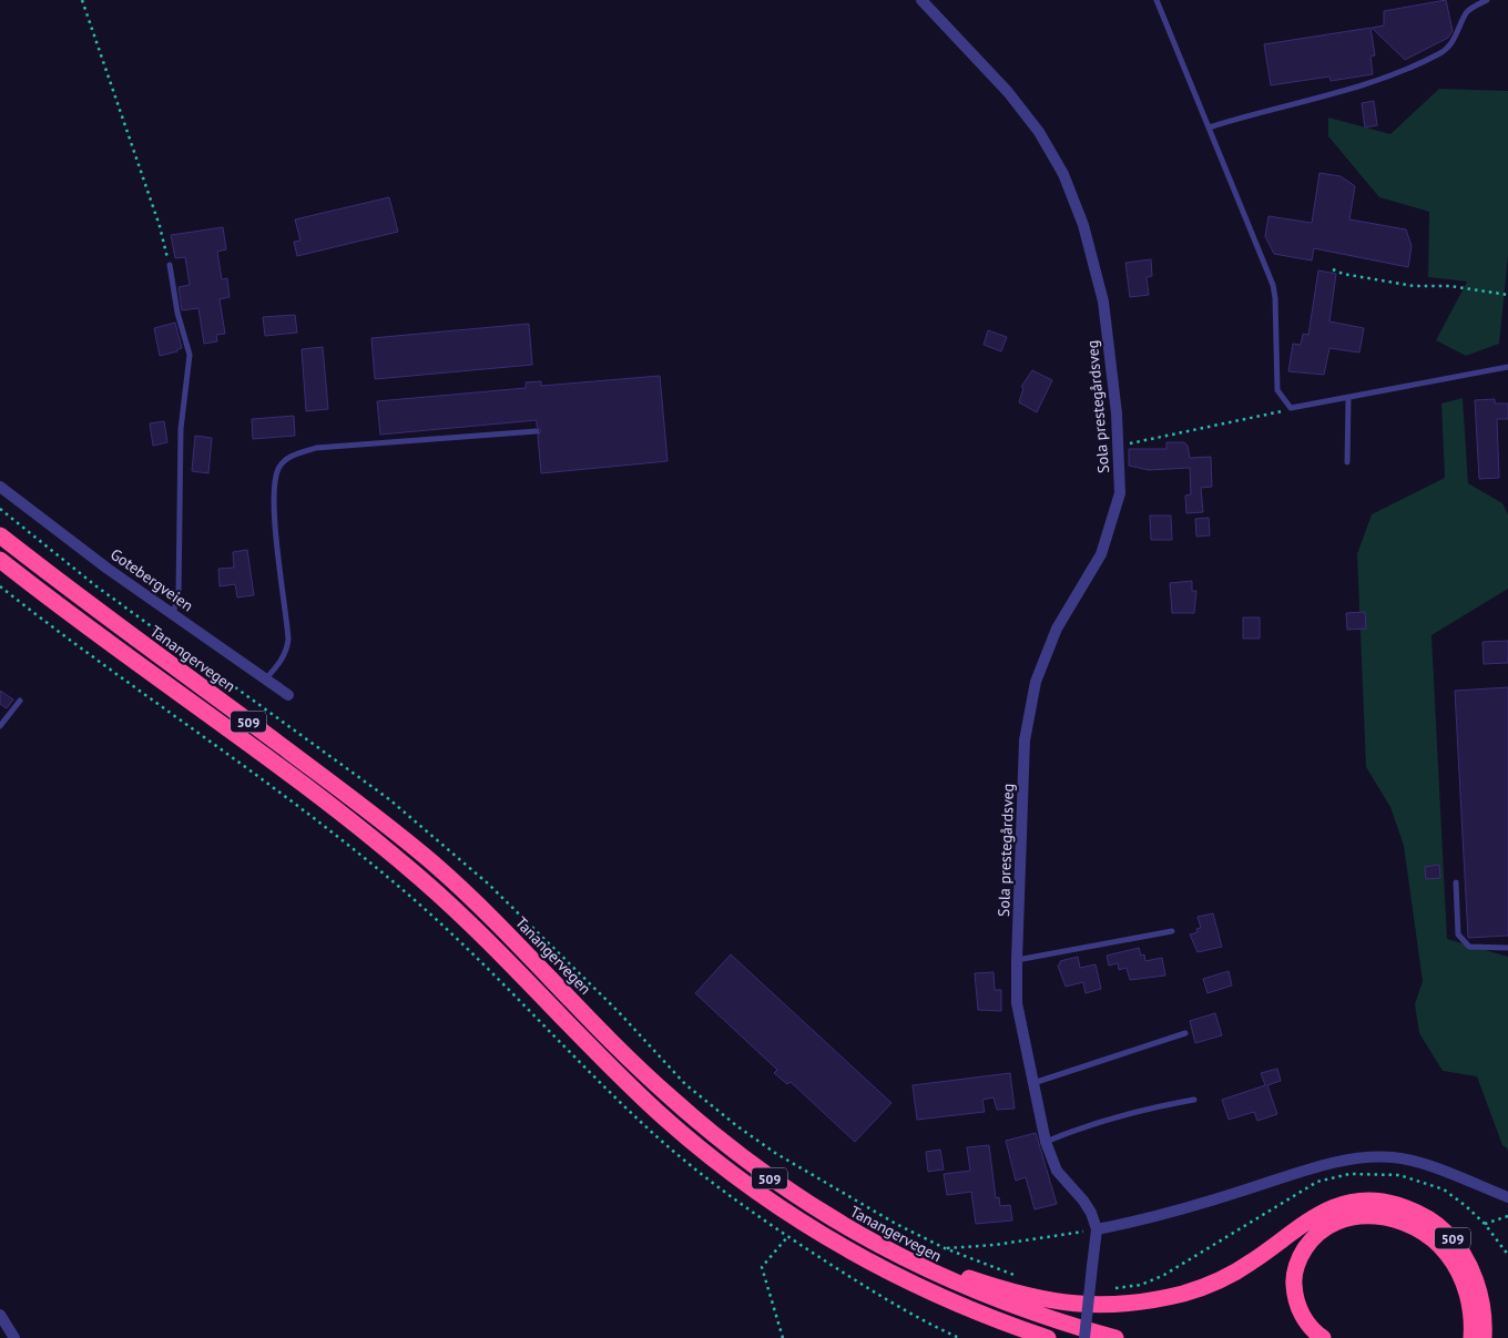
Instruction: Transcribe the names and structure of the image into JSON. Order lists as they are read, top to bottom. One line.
{"streets":{"highway":["Tanangervegen","509"],"street":["Sola prestegårdsveg","Gotebergveien"]},"crossings":[["Tanangervegen","509"]]}
